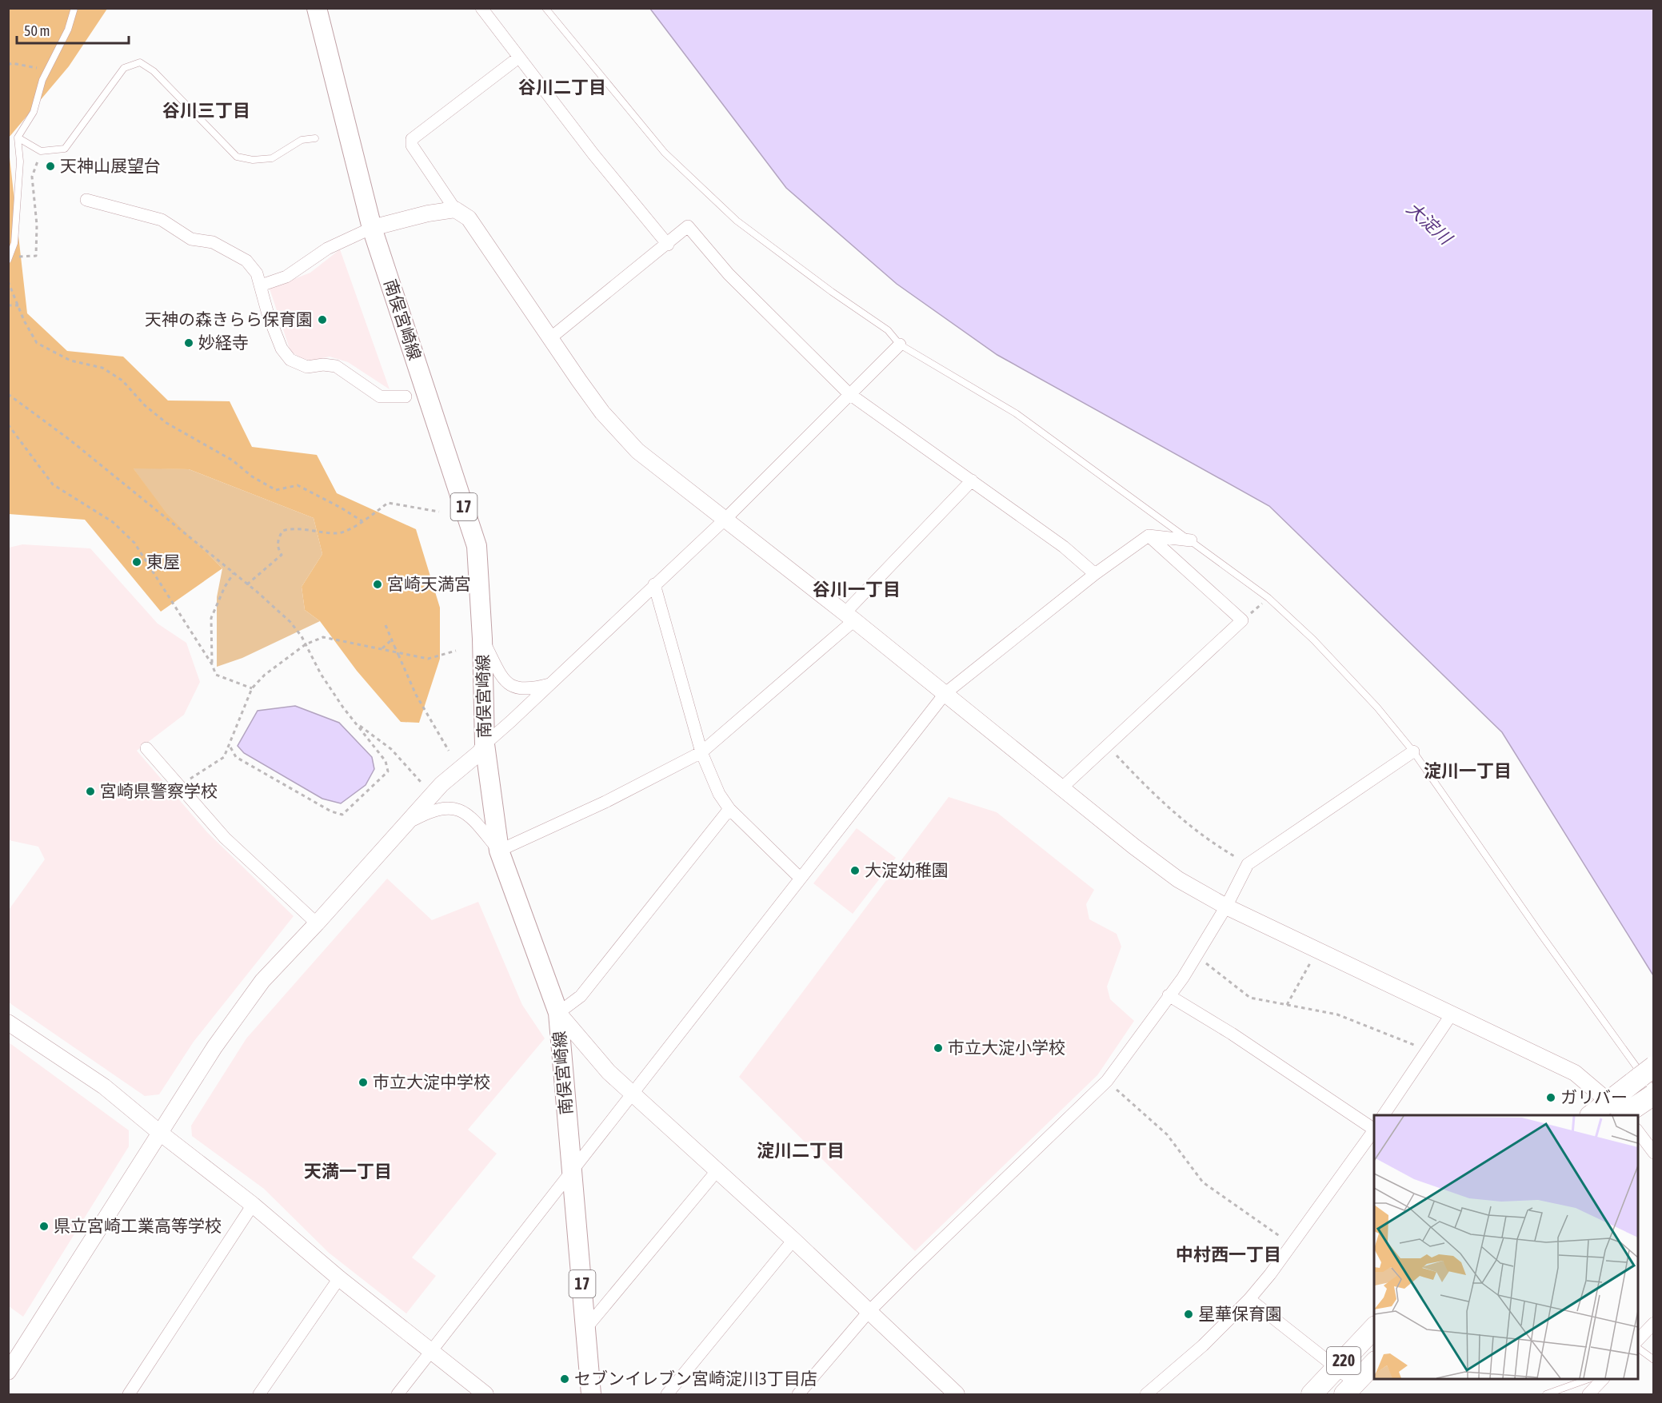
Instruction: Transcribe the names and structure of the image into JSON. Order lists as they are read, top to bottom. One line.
{"streets":{"highway":["220"],"main road":["南俣宮崎線","17"]},"districts":["谷川二丁目","谷川三丁目","谷川一丁目","淀川一丁目","淀川二丁目","天満一丁目","中村西一丁目"],"water":["大淀川"],"places":["天神山展望台","天神の森きらら保育園","妙経寺","東屋","宮崎天満宮","宮崎県警察学校","大淀幼稚園","市立大淀小学校","市立大淀中学校","ガリバー","県立宮崎工業高等学校","星華保育園","セブンイレブン宮崎淀川3丁目店"],"scale_bar":"50 m"}
